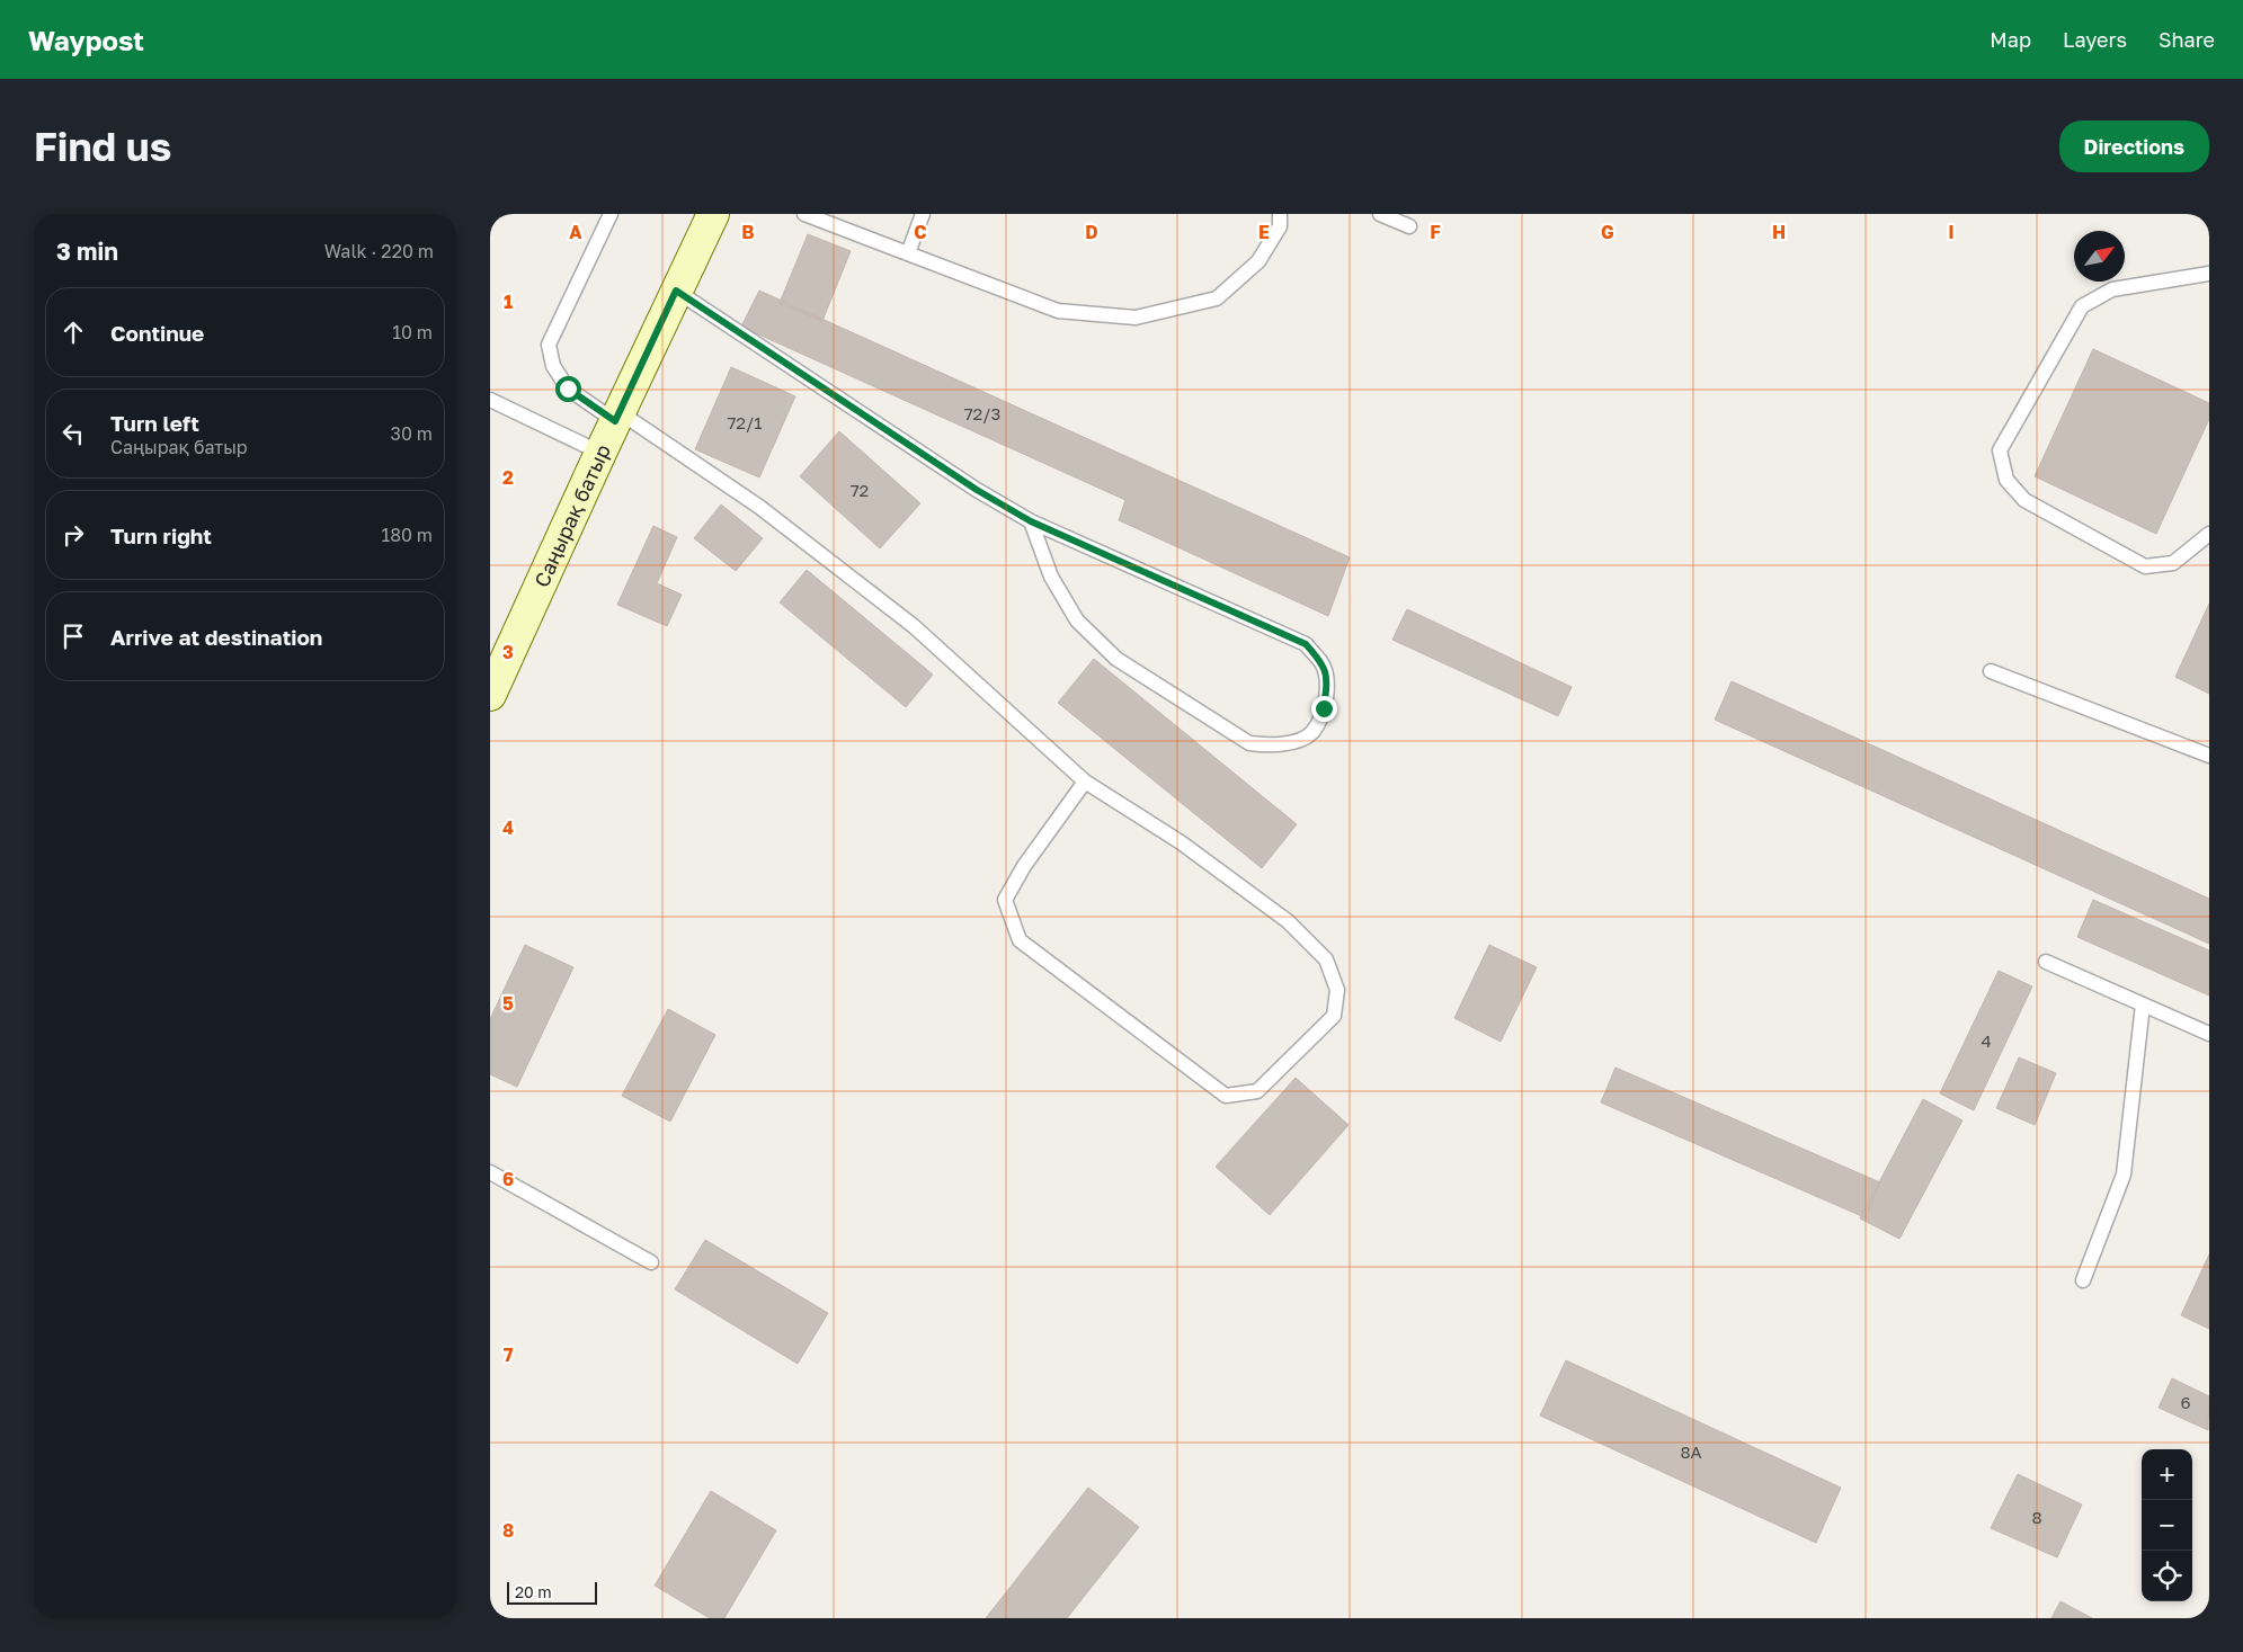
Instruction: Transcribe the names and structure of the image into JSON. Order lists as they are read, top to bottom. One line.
{"streets":{"street":["Саңырақ батыр"]},"house_numbers":["72/3","72/1","72","4","6","8А","8"],"scale_bar":"20 m","north":"top right","page":{"header":"Waypost","nav":["Map","Layers","Share"],"buttons":"Directions","title":"Find us","heading":["3 min","Walk · 220 m"],"list":[["Continue","10 m"],["Turn left","Саңырақ батыр","30 m"],["Turn right","180 m"],"Arrive at destination"],"map_buttons":["+","−"],"scale":"20 m"},"grid":{"columns":["A","B","C","D","E","F","G","H","I"],"rows":["1","2","3","4","5","6","7","8"]}}
